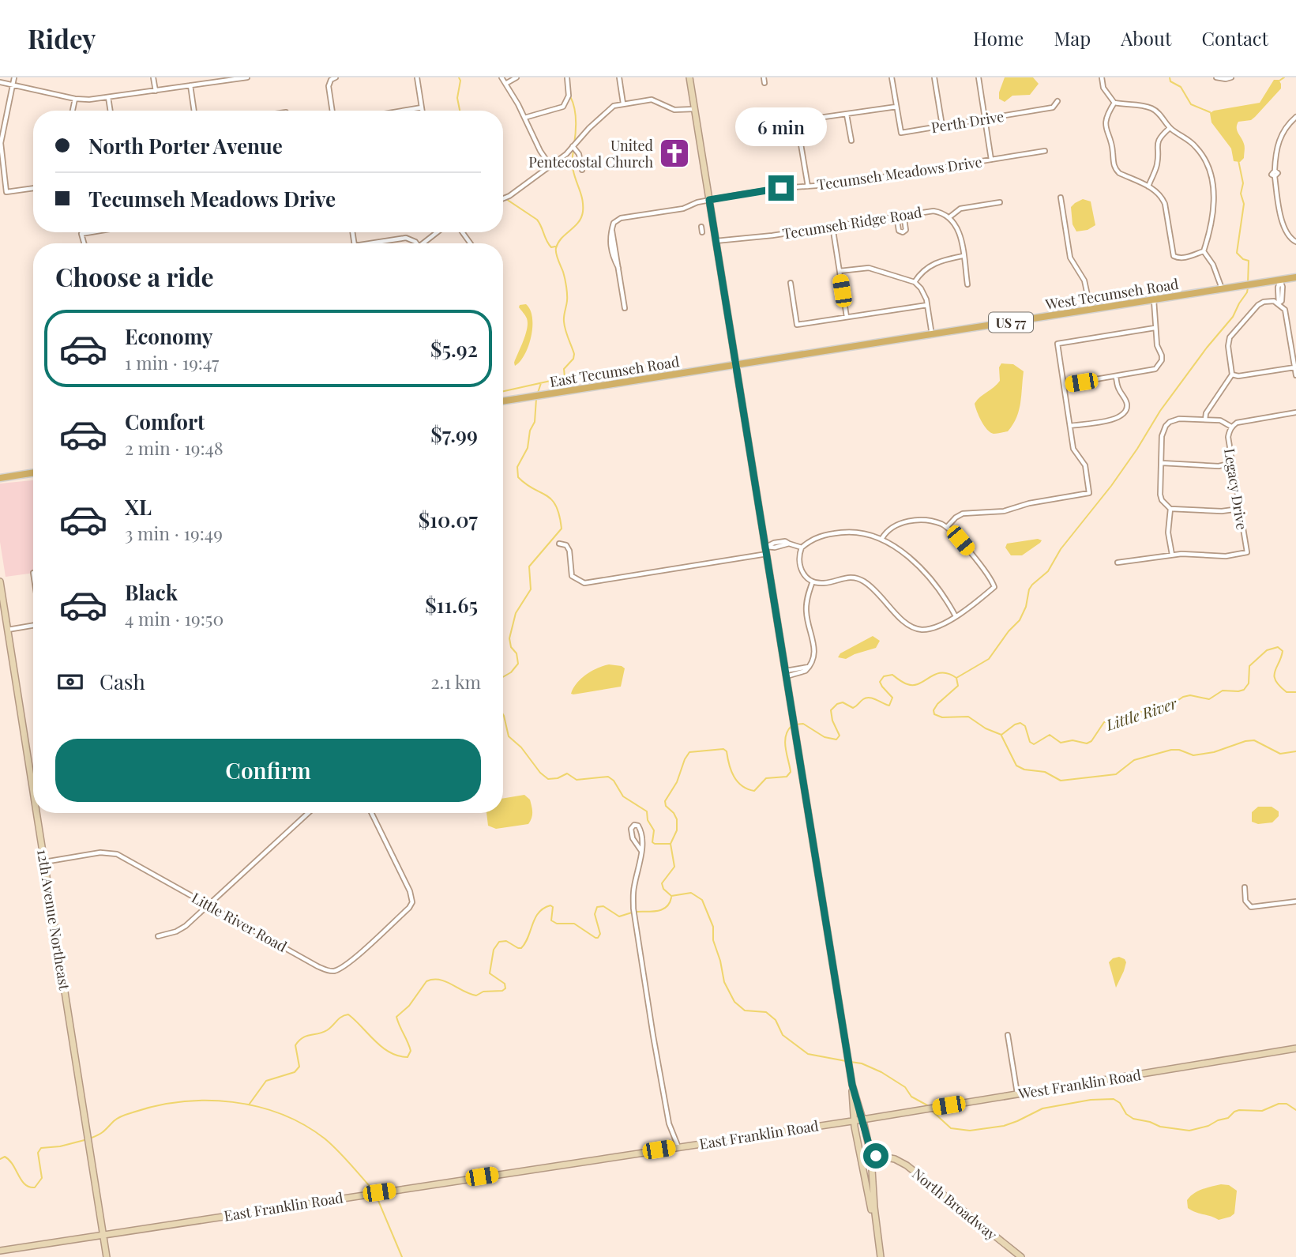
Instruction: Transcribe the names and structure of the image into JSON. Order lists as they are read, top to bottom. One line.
{"streets":{"main road":["West Tecumseh Road","US 77","East Tecumseh Road"],"street":["Perth Drive","Tecumseh Meadows Drive","Tecumseh Ridge Road","Legacy Drive","12th Avenue Northeast","Little River Road","West Franklin Road","East Franklin Road","North Broadway"]},"crossings":[["West Tecumseh Road","East Tecumseh Road"],["12th Avenue Northeast","Little River Road"],["12th Avenue Northeast","East Franklin Road"],["West Franklin Road","East Franklin Road"]],"water":["Little River"],"places":{"church":["United Pentecostal Church"]},"page":{"header":"Ridey","nav":["Home","Map","About","Contact"],"bubble":"6 min","banner":["North Porter Avenue","Tecumseh Meadows Drive"],"heading":"Choose a ride","list":[{"name":"Economy","note":"1 min · 19:47","value":"$5.92"},{"name":"Comfort","note":"2 min · 19:48","value":"$7.99"},{"name":"XL","note":"3 min · 19:49","value":"$10.07"},{"name":"Black","note":"4 min · 19:50","value":"$11.65"}],"pay":["Cash","2.1 km"],"buttons":"Confirm"}}
